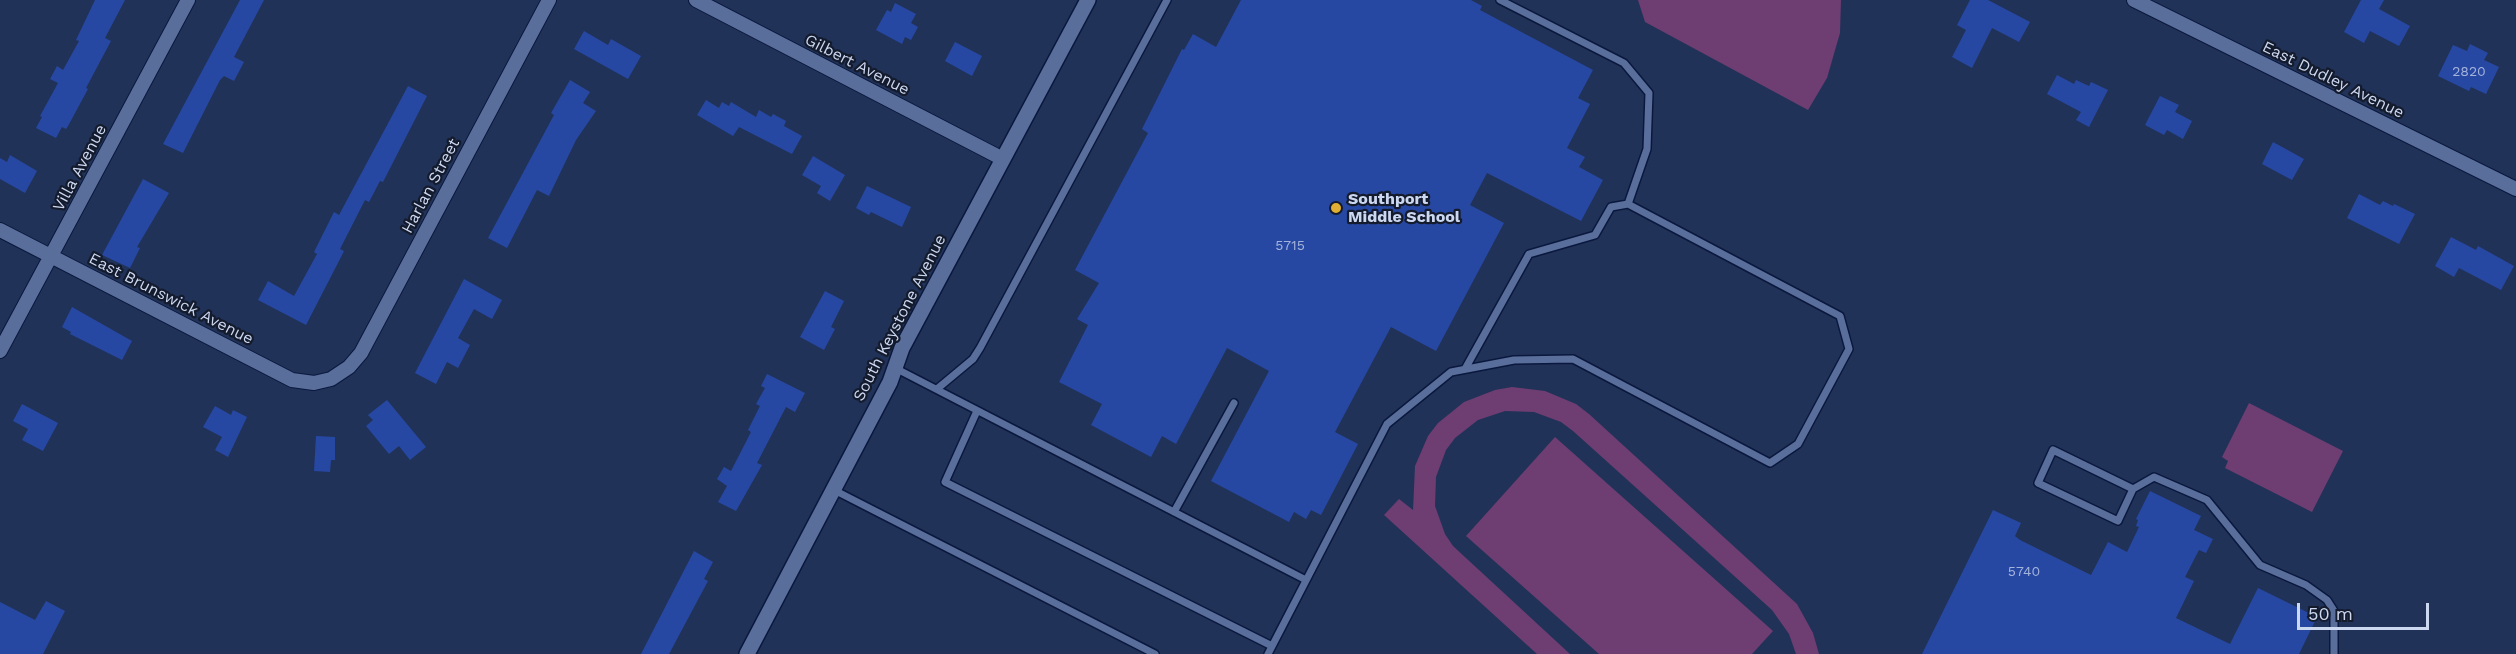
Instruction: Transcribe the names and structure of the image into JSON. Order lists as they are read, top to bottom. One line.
{"streets":{"main road":["South Keystone Avenue"],"street":["Gilbert Avenue","East Dudley Avenue","Villa Avenue","Harlan Street","East Brunswick Avenue"]},"crossings":[["Gilbert Avenue","South Keystone Avenue"],["Villa Avenue","East Brunswick Avenue"],["Harlan Street","East Brunswick Avenue"]],"places":["Southport Middle School"],"house_numbers":["2820","5715","5740"],"scale_bar":"50 m"}
